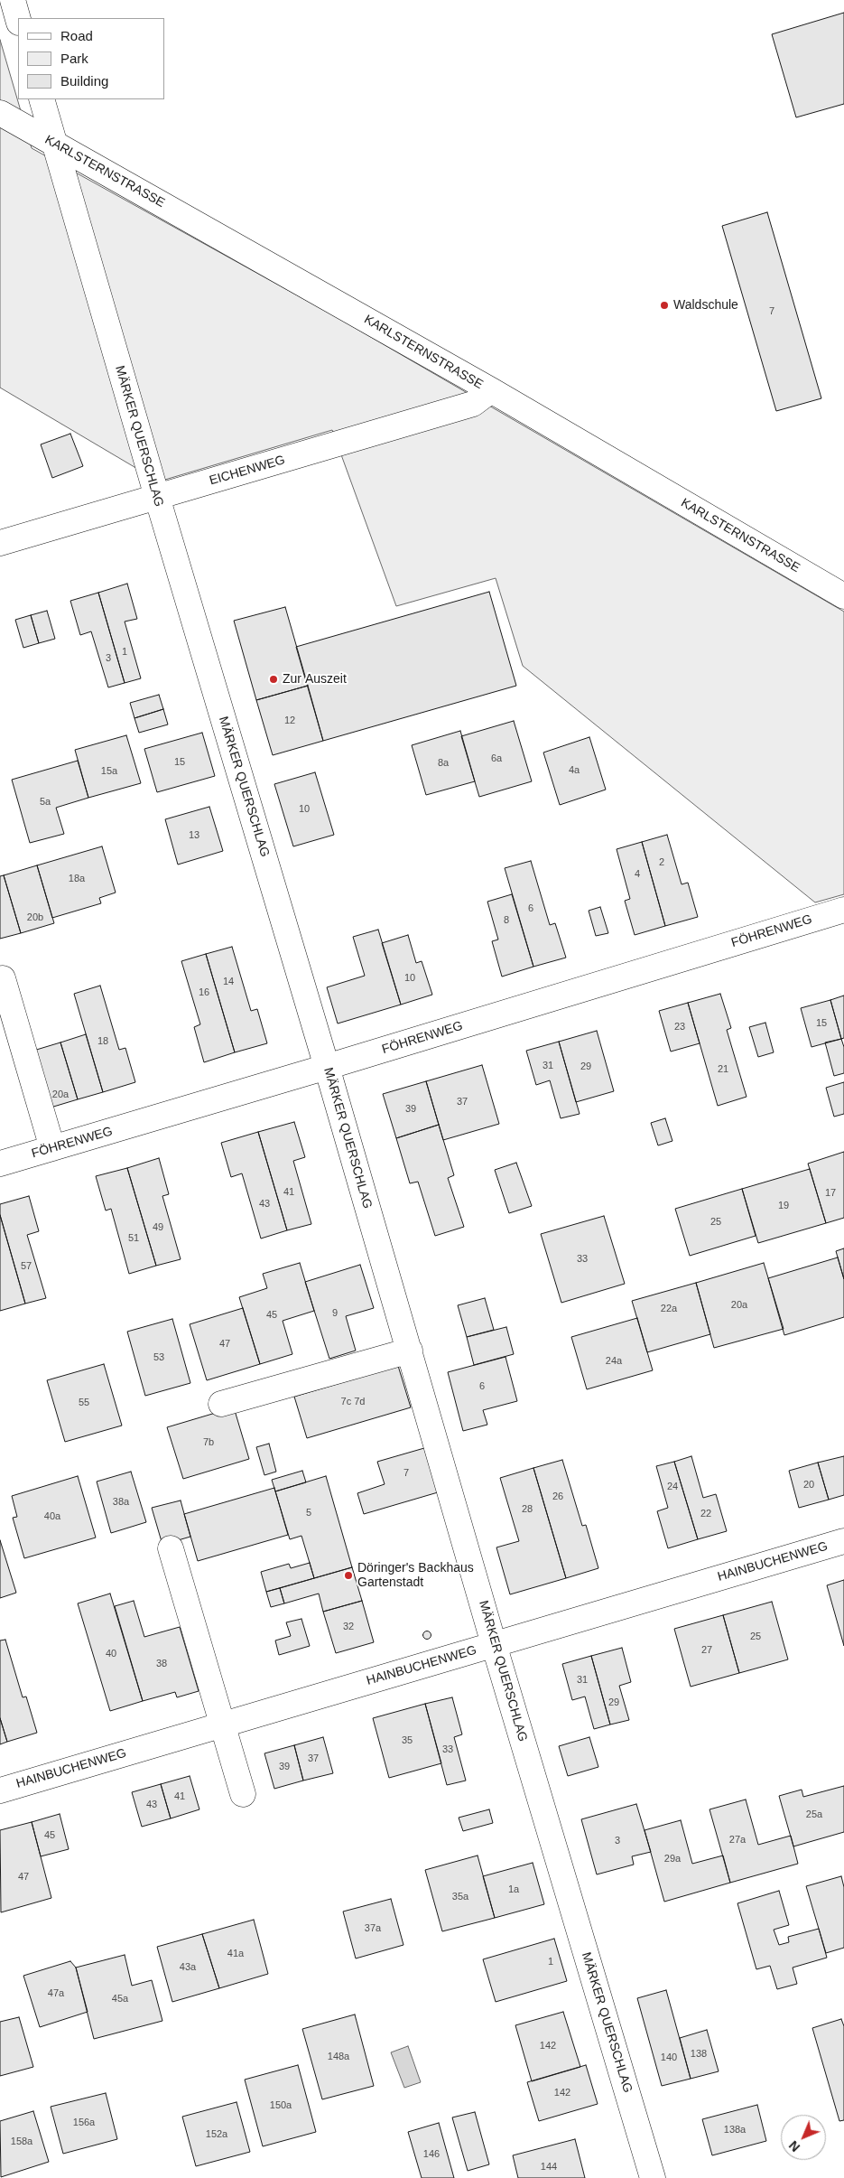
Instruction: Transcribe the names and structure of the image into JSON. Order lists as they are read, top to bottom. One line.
{"streets":{"street":["KARLSTERNSTRASSE","MÄRKER QUERSCHLAG","EICHENWEG","FÖHRENWEG","HAINBUCHENWEG"]},"crossings":[["KARLSTERNSTRASSE","MÄRKER QUERSCHLAG"],["KARLSTERNSTRASSE","EICHENWEG"],["MÄRKER QUERSCHLAG","EICHENWEG"],["MÄRKER QUERSCHLAG","FÖHRENWEG"],["MÄRKER QUERSCHLAG","HAINBUCHENWEG"]],"places":["Waldschule","Zur Auszeit","Döringer's Backhaus Gartenstadt"],"house_numbers":["7","1","3","12","6a","15","8a","4a","15a","5a","10","13","2","4","18a","6","20b","8","10","14","16","15","23","18","31","29","21","20a","37","39","41","17","43","19","25","49","51","33","57","20a","22a","9","45","47","53","24a","6","7c 7d","55","7b","7","20","24","26","38a","28","5","22","40a","32","25","27","40","38","31","29","35","33","37","39","41","43","25a","45","27a","3","29a","47","1a","35a","37a","41a","1","43a","47a","45a","142","138","148a","140","142","150a","156a","138a","152a","158a","146","144"],"legend":["Road","Park","Building"],"north":"bottom left"}
